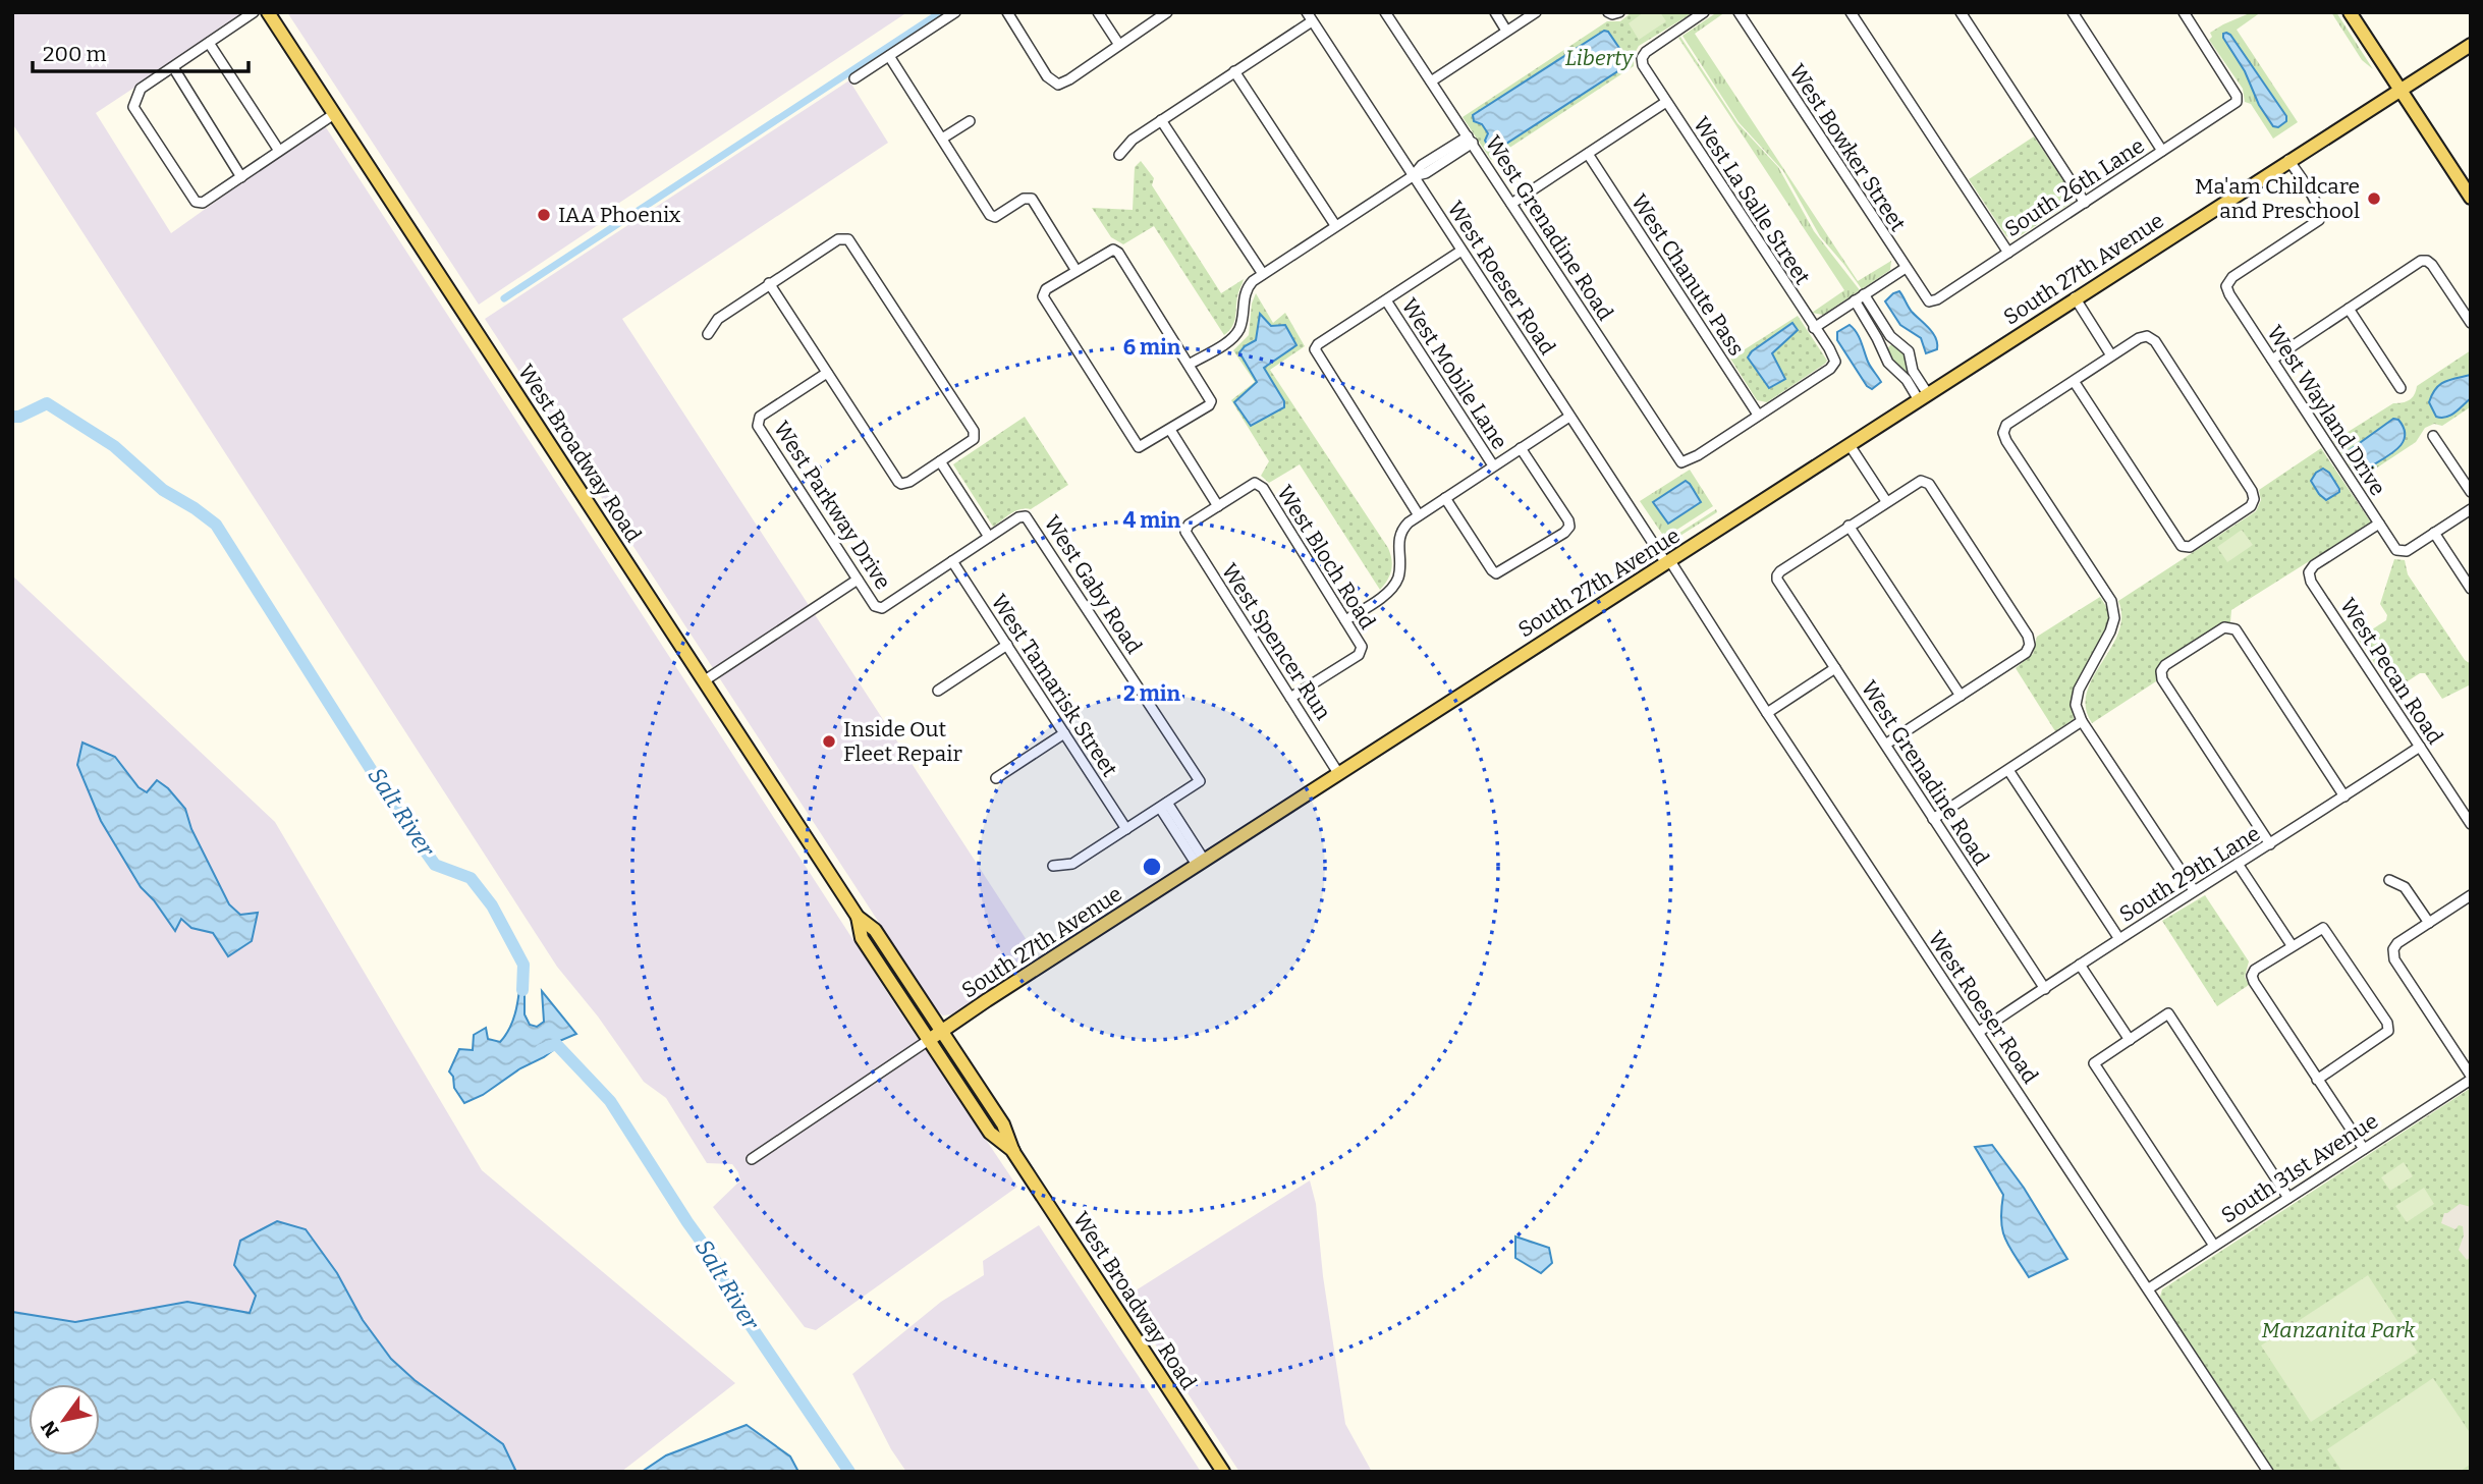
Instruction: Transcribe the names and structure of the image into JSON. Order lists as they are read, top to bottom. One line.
{"streets":{"main road":["South 27th Avenue","West Broadway Road"],"street":["West Bowker Street","South 26th Lane","West La Salle Street","West Grenadine Road","West Chanute Pass","West Roeser Road","West Mobile Lane","West Wayland Drive","West Parkway Drive","West Bloch Road","West Gaby Road","West Spencer Run","West Pecan Road","West Tamarisk Street","South 29th Lane","South 31st Avenue"]},"crossings":[["West Bowker Street","South 26th Lane"],["West La Salle Street","West Grenadine Road"],["West La Salle Street","West Chanute Pass"],["West Grenadine Road","West Chanute Pass"],["West Grenadine Road","South 29th Lane"],["South 27th Avenue","West Roeser Road"],["South 27th Avenue","West Wayland Drive"],["South 27th Avenue","West Broadway Road"],["South 27th Avenue","West Spencer Run"],["West Roeser Road","South 29th Lane"],["West Roeser Road","South 31st Avenue"],["West Wayland Drive","West Pecan Road"],["West Parkway Drive","West Tamarisk Street"],["West Bloch Road","West Spencer Run"],["West Pecan Road","South 29th Lane"]],"water":["Salt River"],"parks":["Liberty","Manzanita Park"],"places":["Ma'am Childcare and Preschool","IAA Phoenix","Inside Out Fleet Repair"],"scale_bar":"200 m","north":"bottom left","rings":["6 min","4 min","2 min"]}
